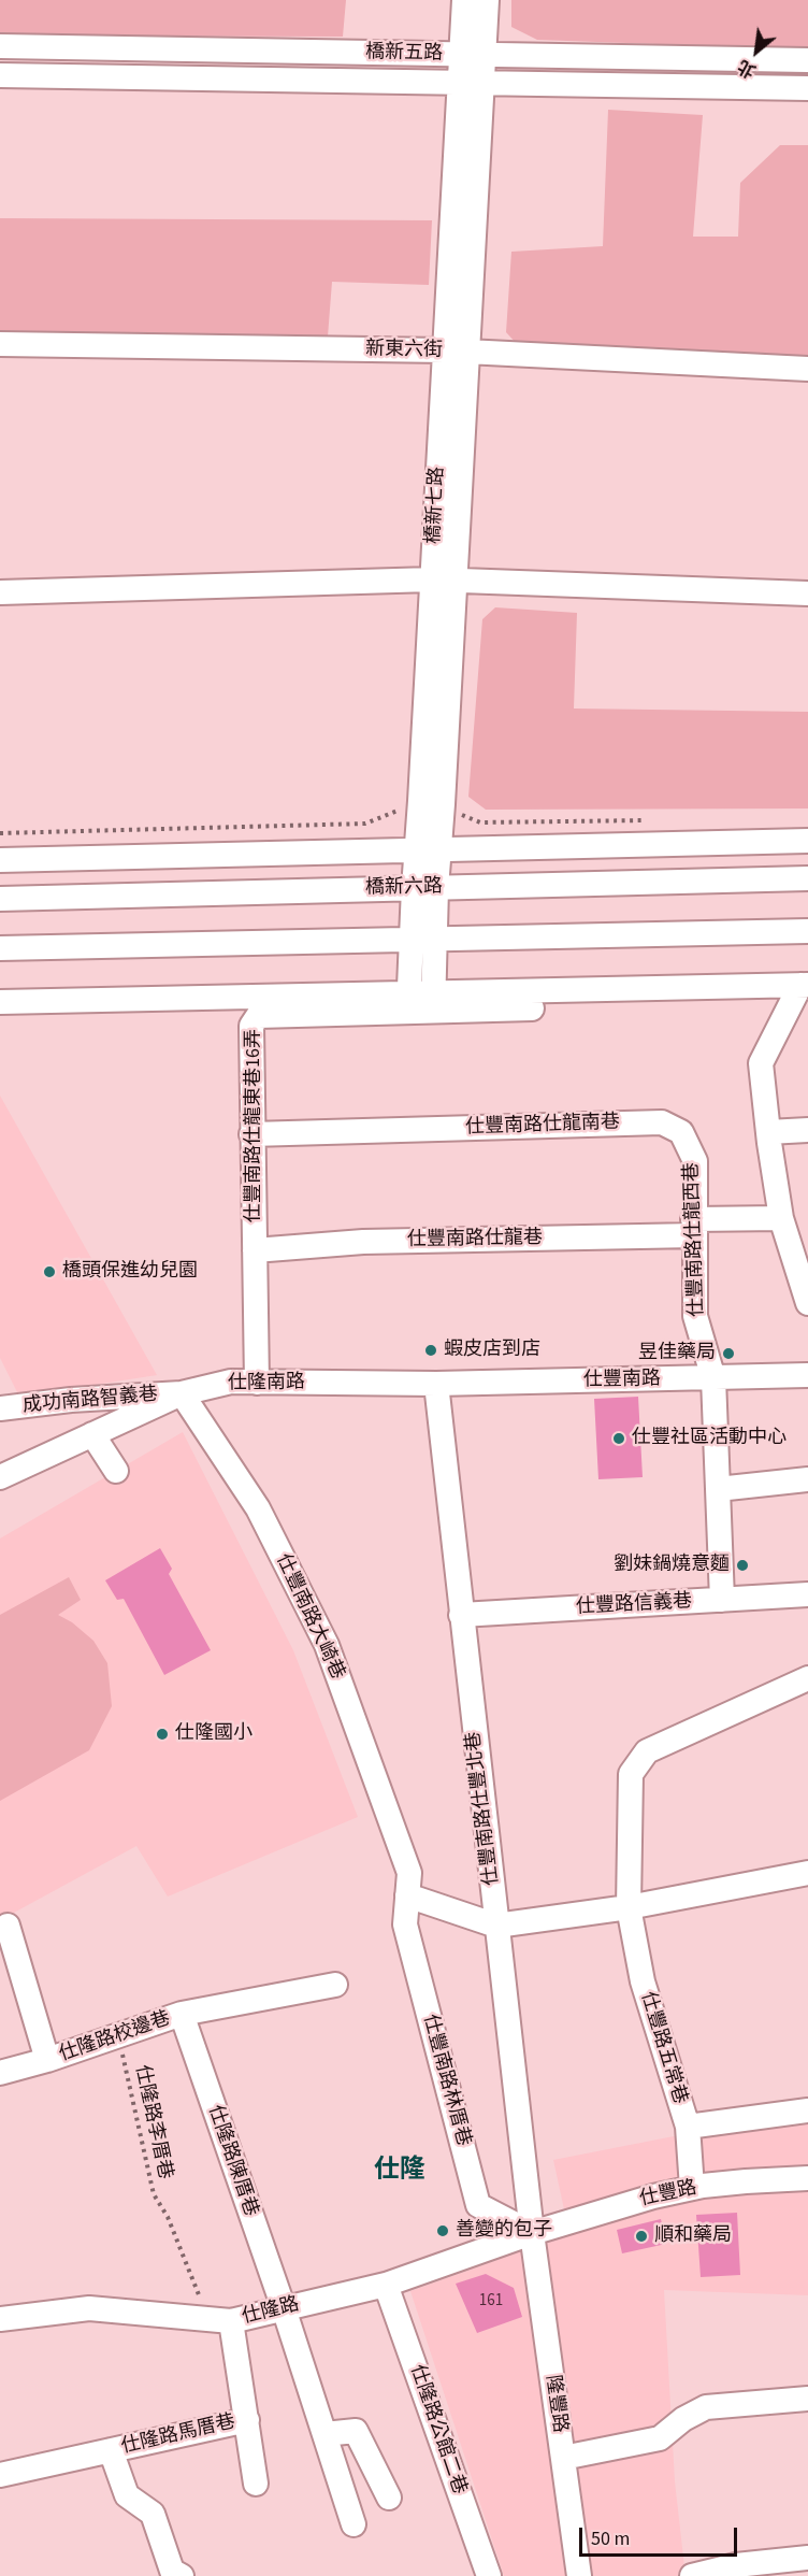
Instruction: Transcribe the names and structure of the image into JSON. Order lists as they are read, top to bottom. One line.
{"streets":{"street":["橋新五路","新東六街","橋新七路","橋新六路","仕豐南路仕龍東巷16弄","仕豐南路仕龍南巷","仕豐南路仕龍巷","仕豐南路仕龍西巷","仕豐南路","仕隆南路","成功南路智義巷","仕豐路信義巷","仕豐南路大崎巷","仕豐南路仕豐北巷","仕隆路校邊巷","仕豐路五常巷","仕豐南路林厝巷","仕隆路陳厝巷","仕豐路","仕隆路","隆豐路","仕隆路公館二巷","仕隆路馬厝巷"],"path":["仕隆路李厝巷"]},"crossings":[["橋新五路","橋新七路"],["新東六街","橋新七路"],["橋新七路","橋新六路"],["橋新七路","仕豐南路仕龍東巷16弄"],["仕豐南路仕龍東巷16弄","仕豐南路仕龍南巷"],["仕豐南路仕龍東巷16弄","仕豐南路仕龍巷"],["仕豐南路仕龍東巷16弄","仕隆南路"],["仕豐南路仕龍南巷","仕豐南路仕龍西巷"],["仕豐南路仕龍巷","仕豐南路仕龍西巷"],["仕豐南路仕龍西巷","仕豐南路"],["仕豐南路仕龍西巷","仕豐路信義巷"],["仕豐南路","仕隆南路"],["仕豐南路","仕豐南路仕豐北巷"],["仕隆南路","成功南路智義巷"],["仕隆南路","仕豐南路大崎巷"],["仕隆南路","仕豐南路仕豐北巷"],["成功南路智義巷","仕豐南路大崎巷"],["仕豐路信義巷","仕豐南路仕豐北巷"],["仕豐南路大崎巷","仕豐南路林厝巷"],["仕豐南路仕豐北巷","仕豐南路林厝巷"],["仕豐南路仕豐北巷","仕豐路"],["仕豐南路仕豐北巷","仕隆路"],["仕豐南路仕豐北巷","隆豐路"],["仕隆路校邊巷","仕隆路李厝巷"],["仕隆路校邊巷","仕隆路陳厝巷"],["仕豐路五常巷","仕豐路"],["仕豐南路林厝巷","仕豐路"],["仕豐南路林厝巷","仕隆路"],["仕豐南路林厝巷","隆豐路"],["仕隆路李厝巷","仕隆路"],["仕隆路李厝巷","仕隆路馬厝巷"],["仕隆路陳厝巷","仕隆路"],["仕豐路","仕隆路"],["仕豐路","隆豐路"],["仕隆路","隆豐路"],["仕隆路","仕隆路公館二巷"],["仕隆路","仕隆路馬厝巷"]],"districts":["仕隆"],"places":["橋頭保進幼兒園","蝦皮店到店","昱佳藥局","仕豐社區活動中心","劉妹鍋燒意麵","仕隆國小","善變的包子","順和藥局"],"house_numbers":["161"],"scale_bar":"50 m","north":"bottom left"}
